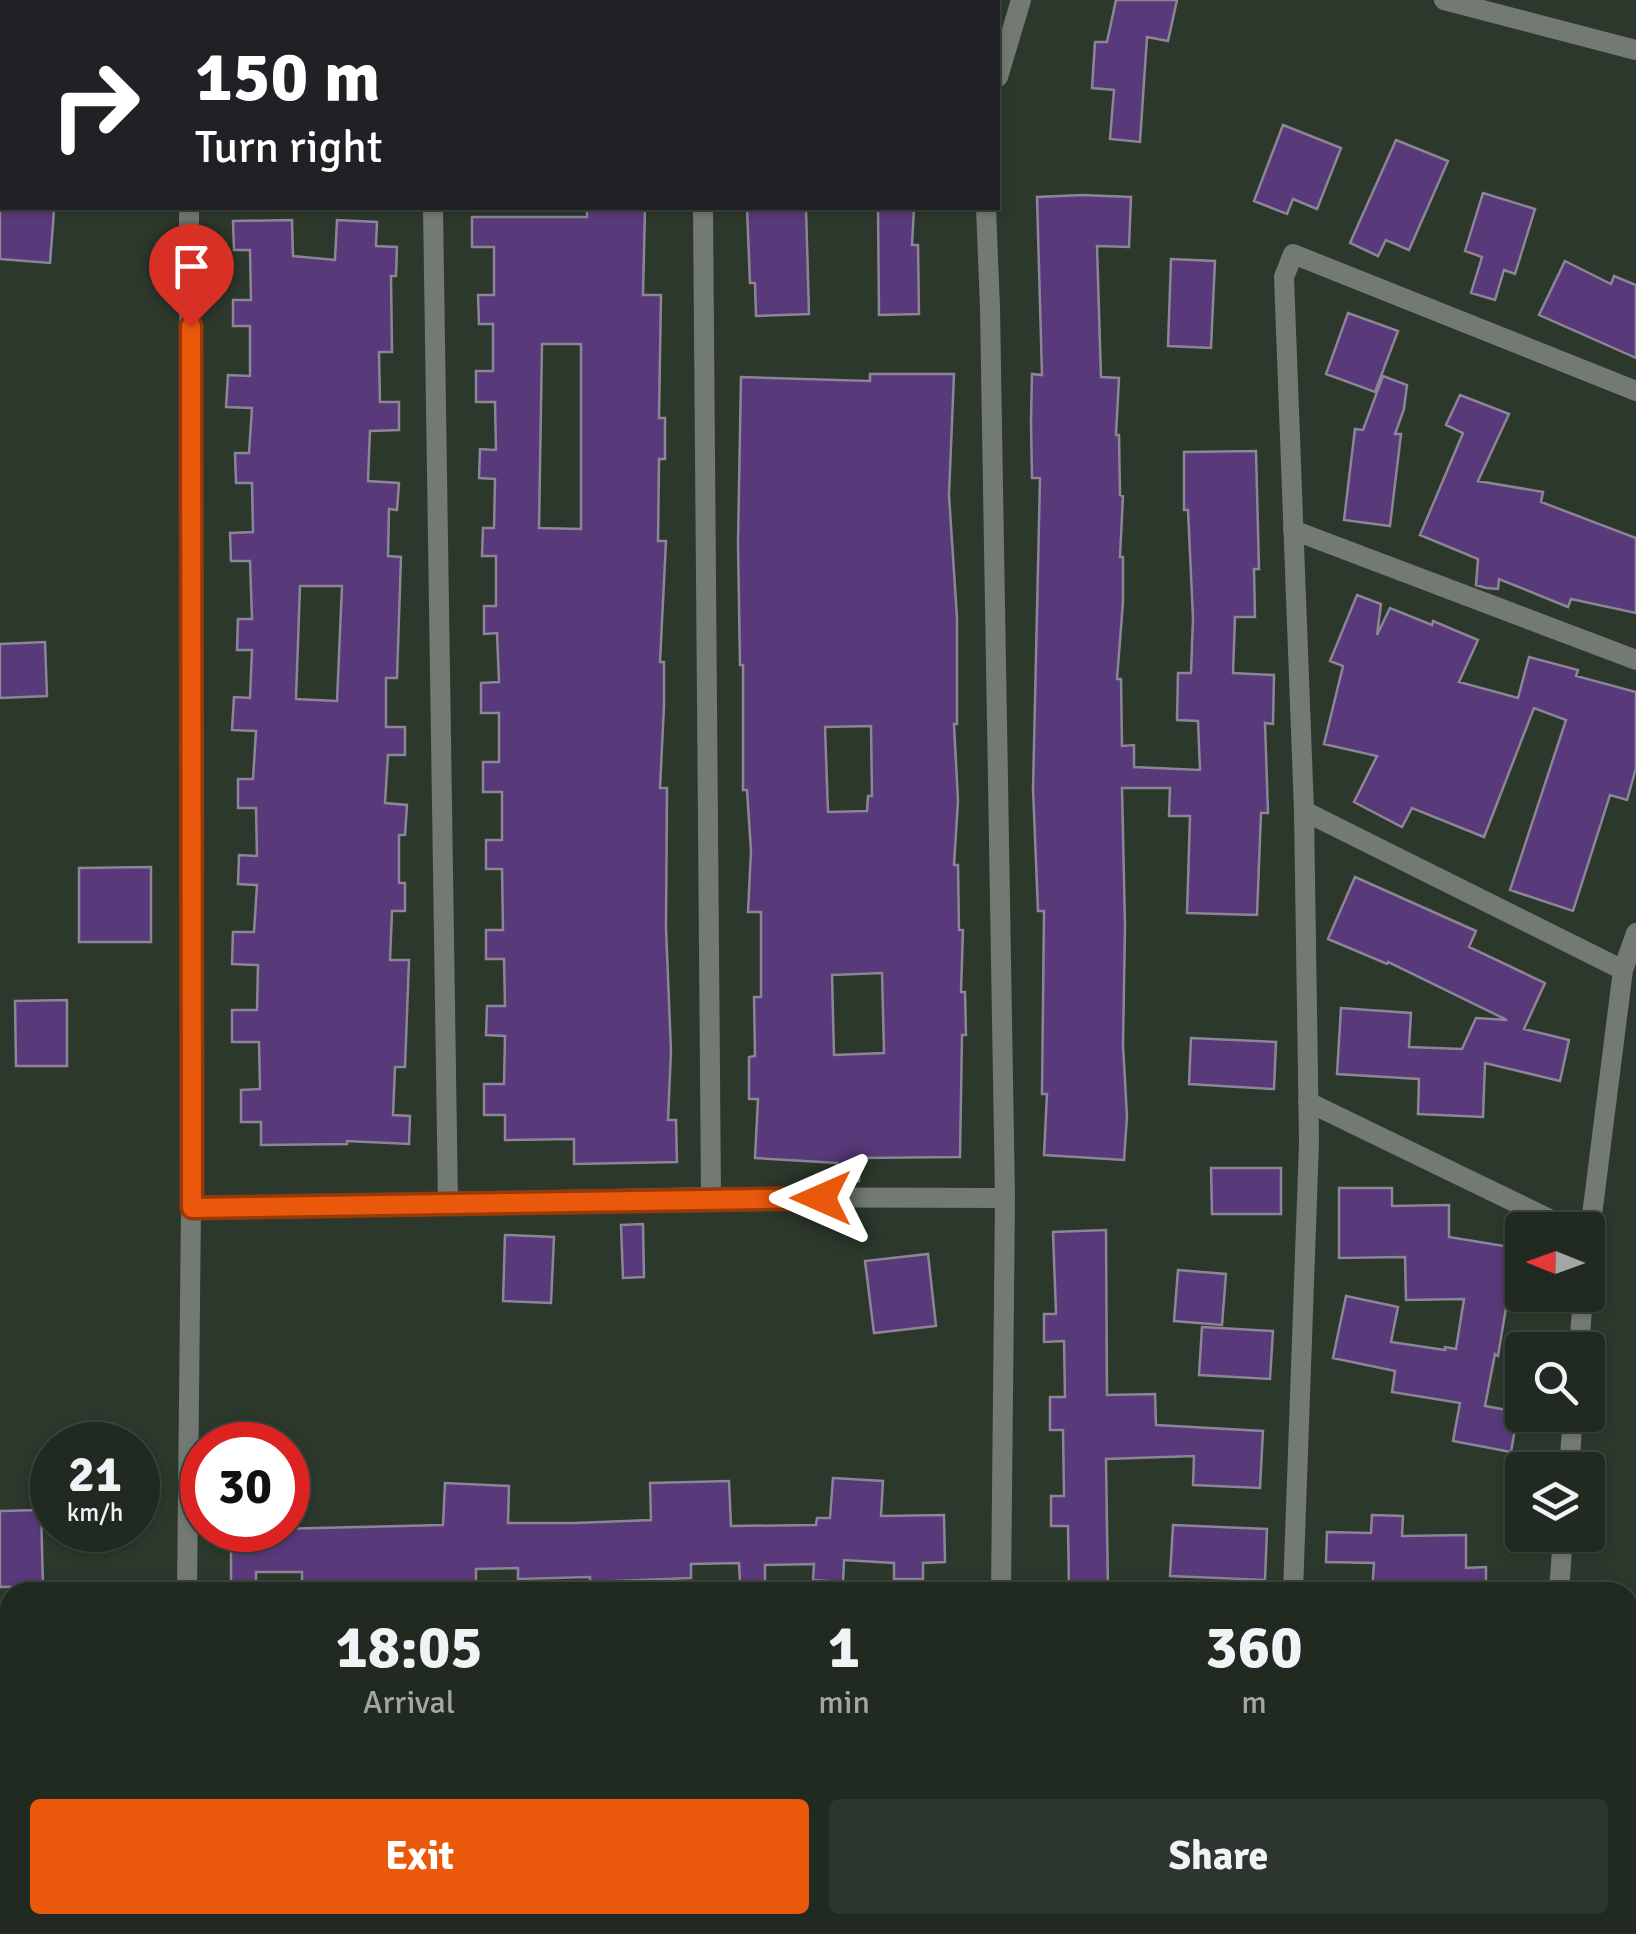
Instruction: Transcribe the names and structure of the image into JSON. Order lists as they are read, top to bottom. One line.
{"north":"left","page":{"turn":["150 m","Turn right"],"speed":"21 km/h","limit":"30","eta":["18:05","Arrival","1","min","360","m"],"buttons":["Exit","Share"]}}
